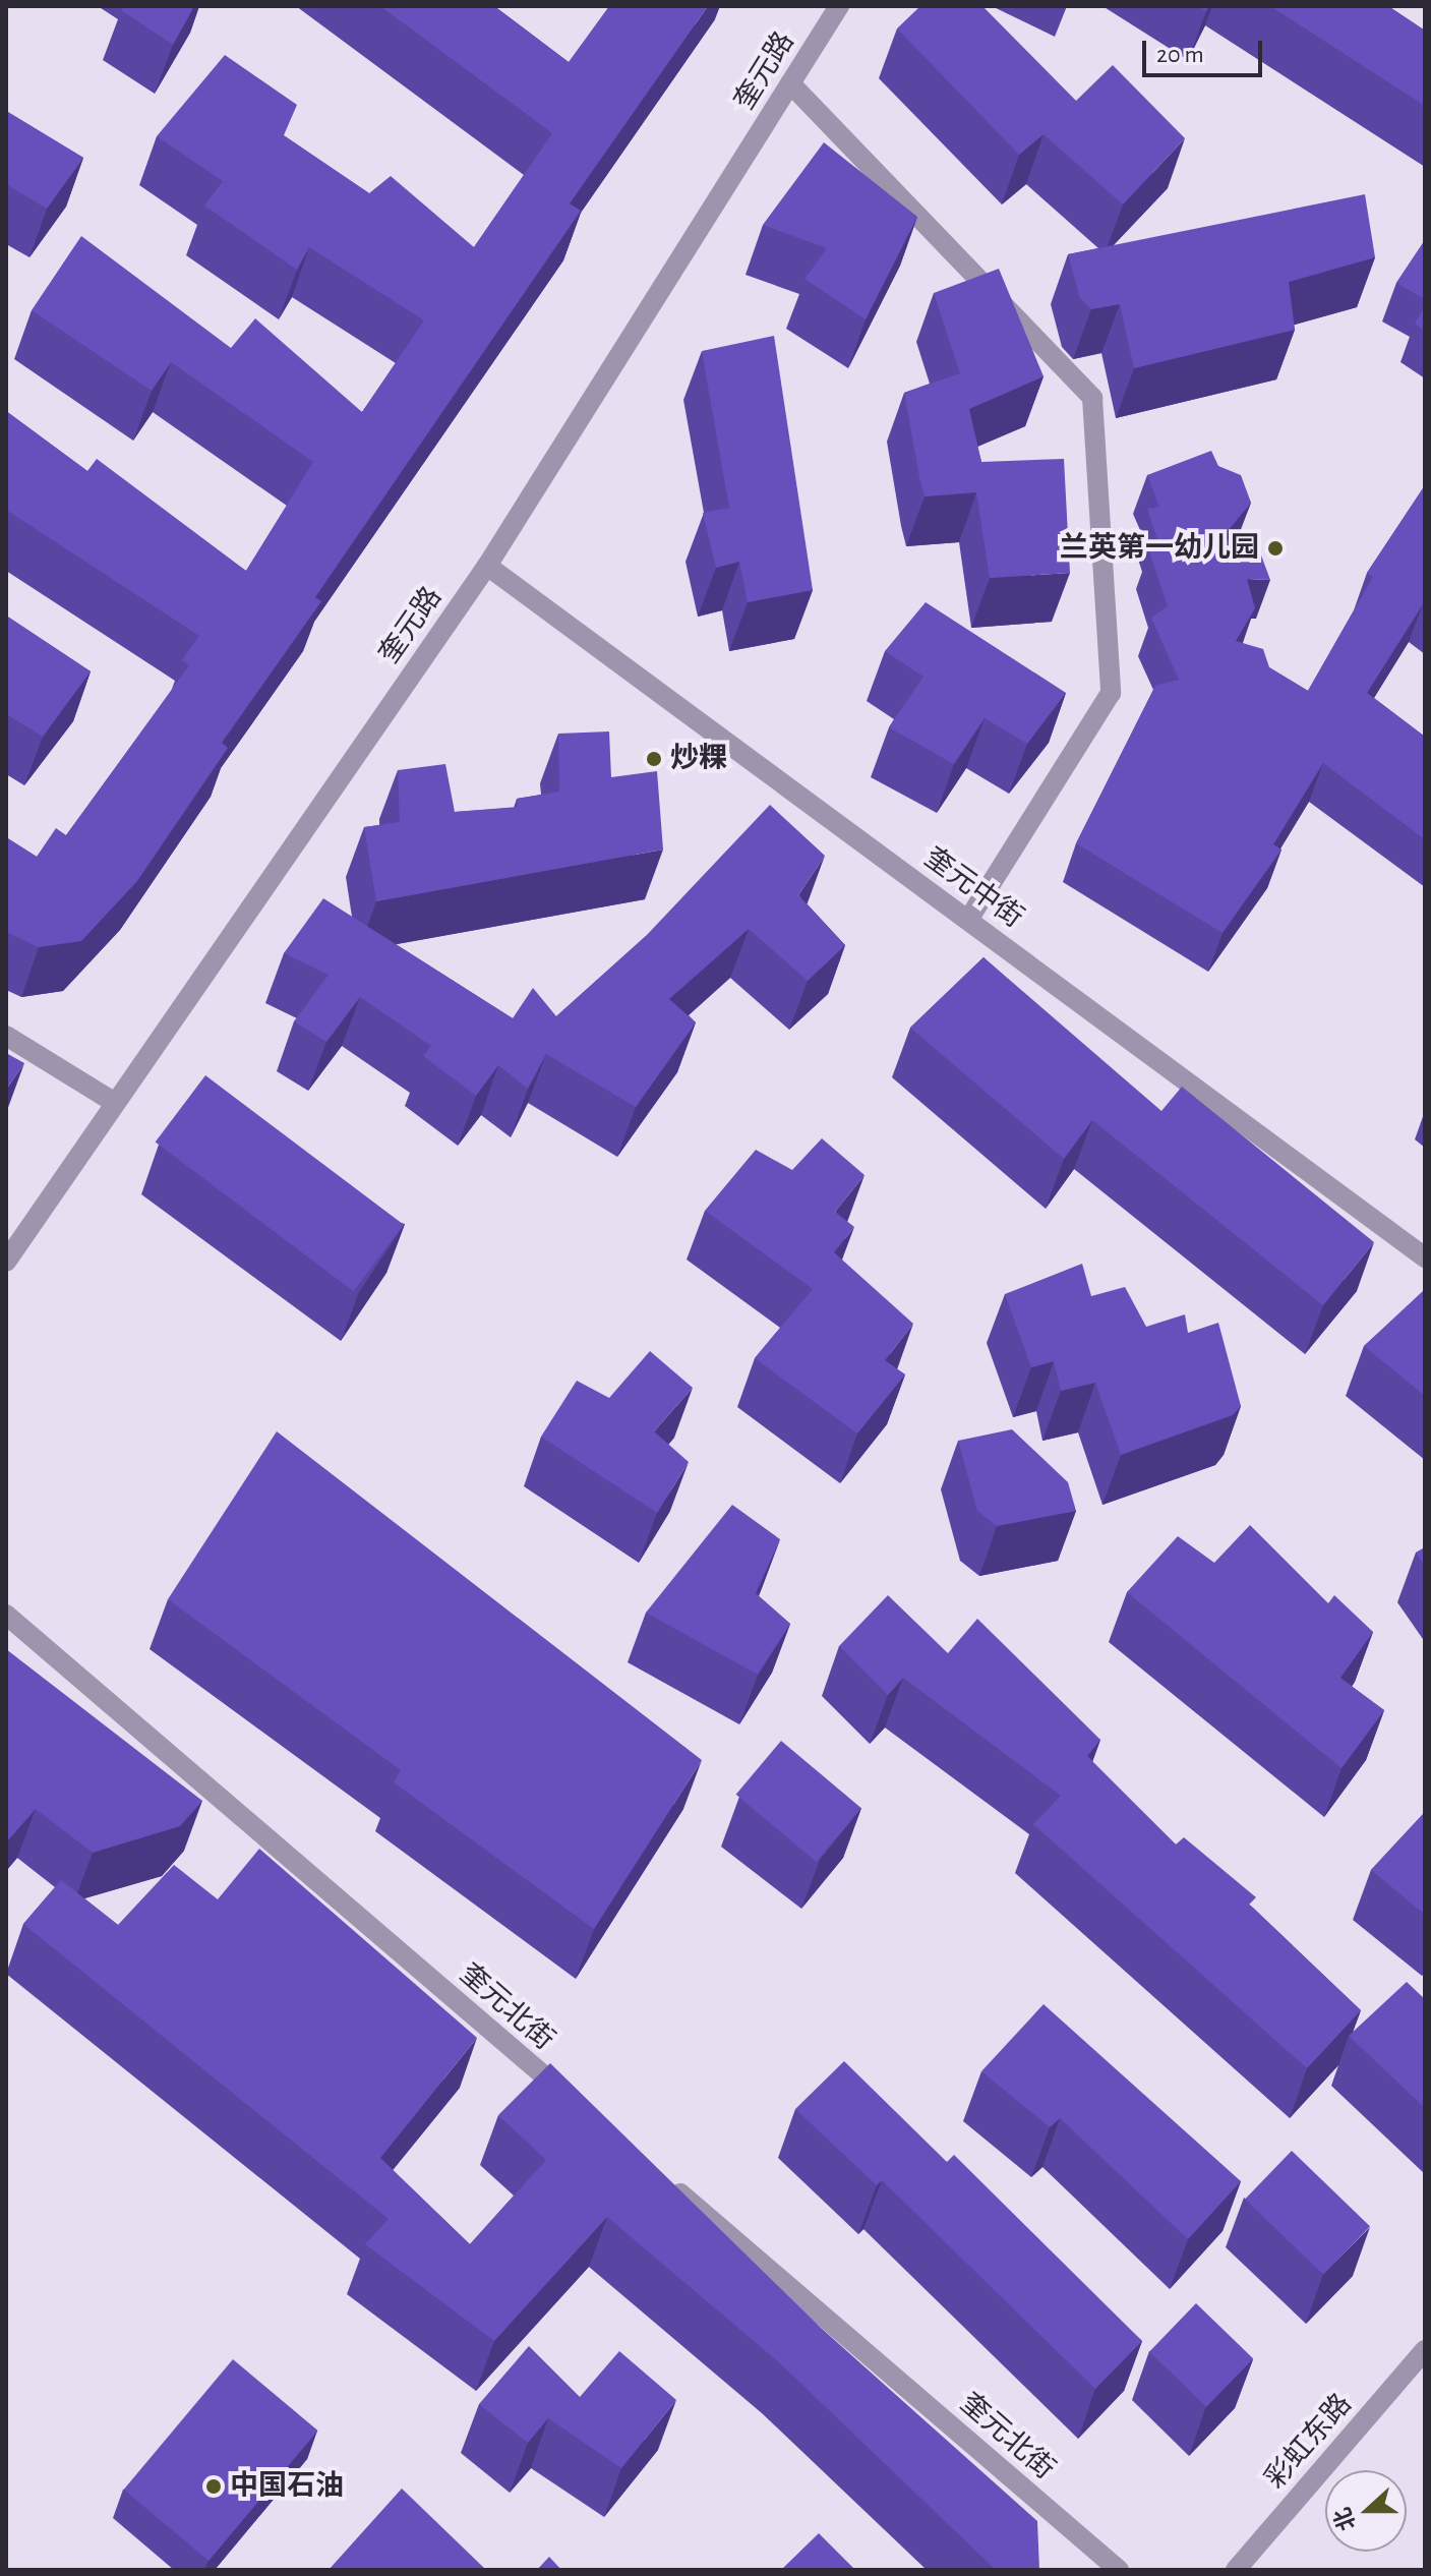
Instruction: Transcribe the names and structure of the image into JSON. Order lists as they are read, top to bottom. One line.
{"streets":{"street":["奎元路","奎元中街","奎元北街","彩虹东路"]},"crossings":[["奎元路","奎元中街"]],"places":["兰英第一幼儿园","炒粿","中国石油"],"scale_bar":"20 m","north":"left"}
